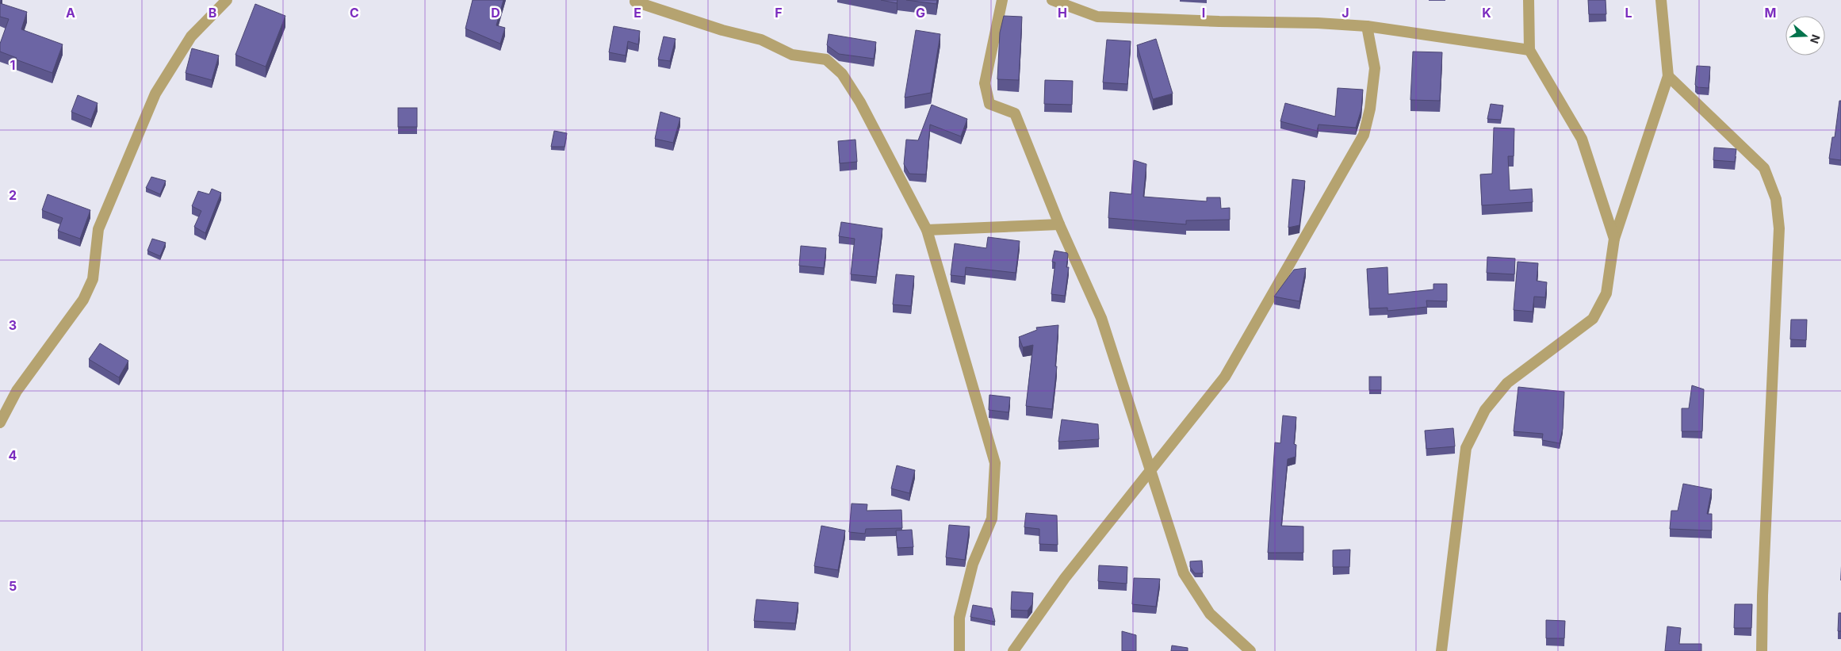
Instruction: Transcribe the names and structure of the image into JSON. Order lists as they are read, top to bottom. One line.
{"north":"right","grid":{"columns":["A","B","C","D","E","F","G","H","I","J","K","L","M"],"rows":["1","2","3","4","5"]}}
